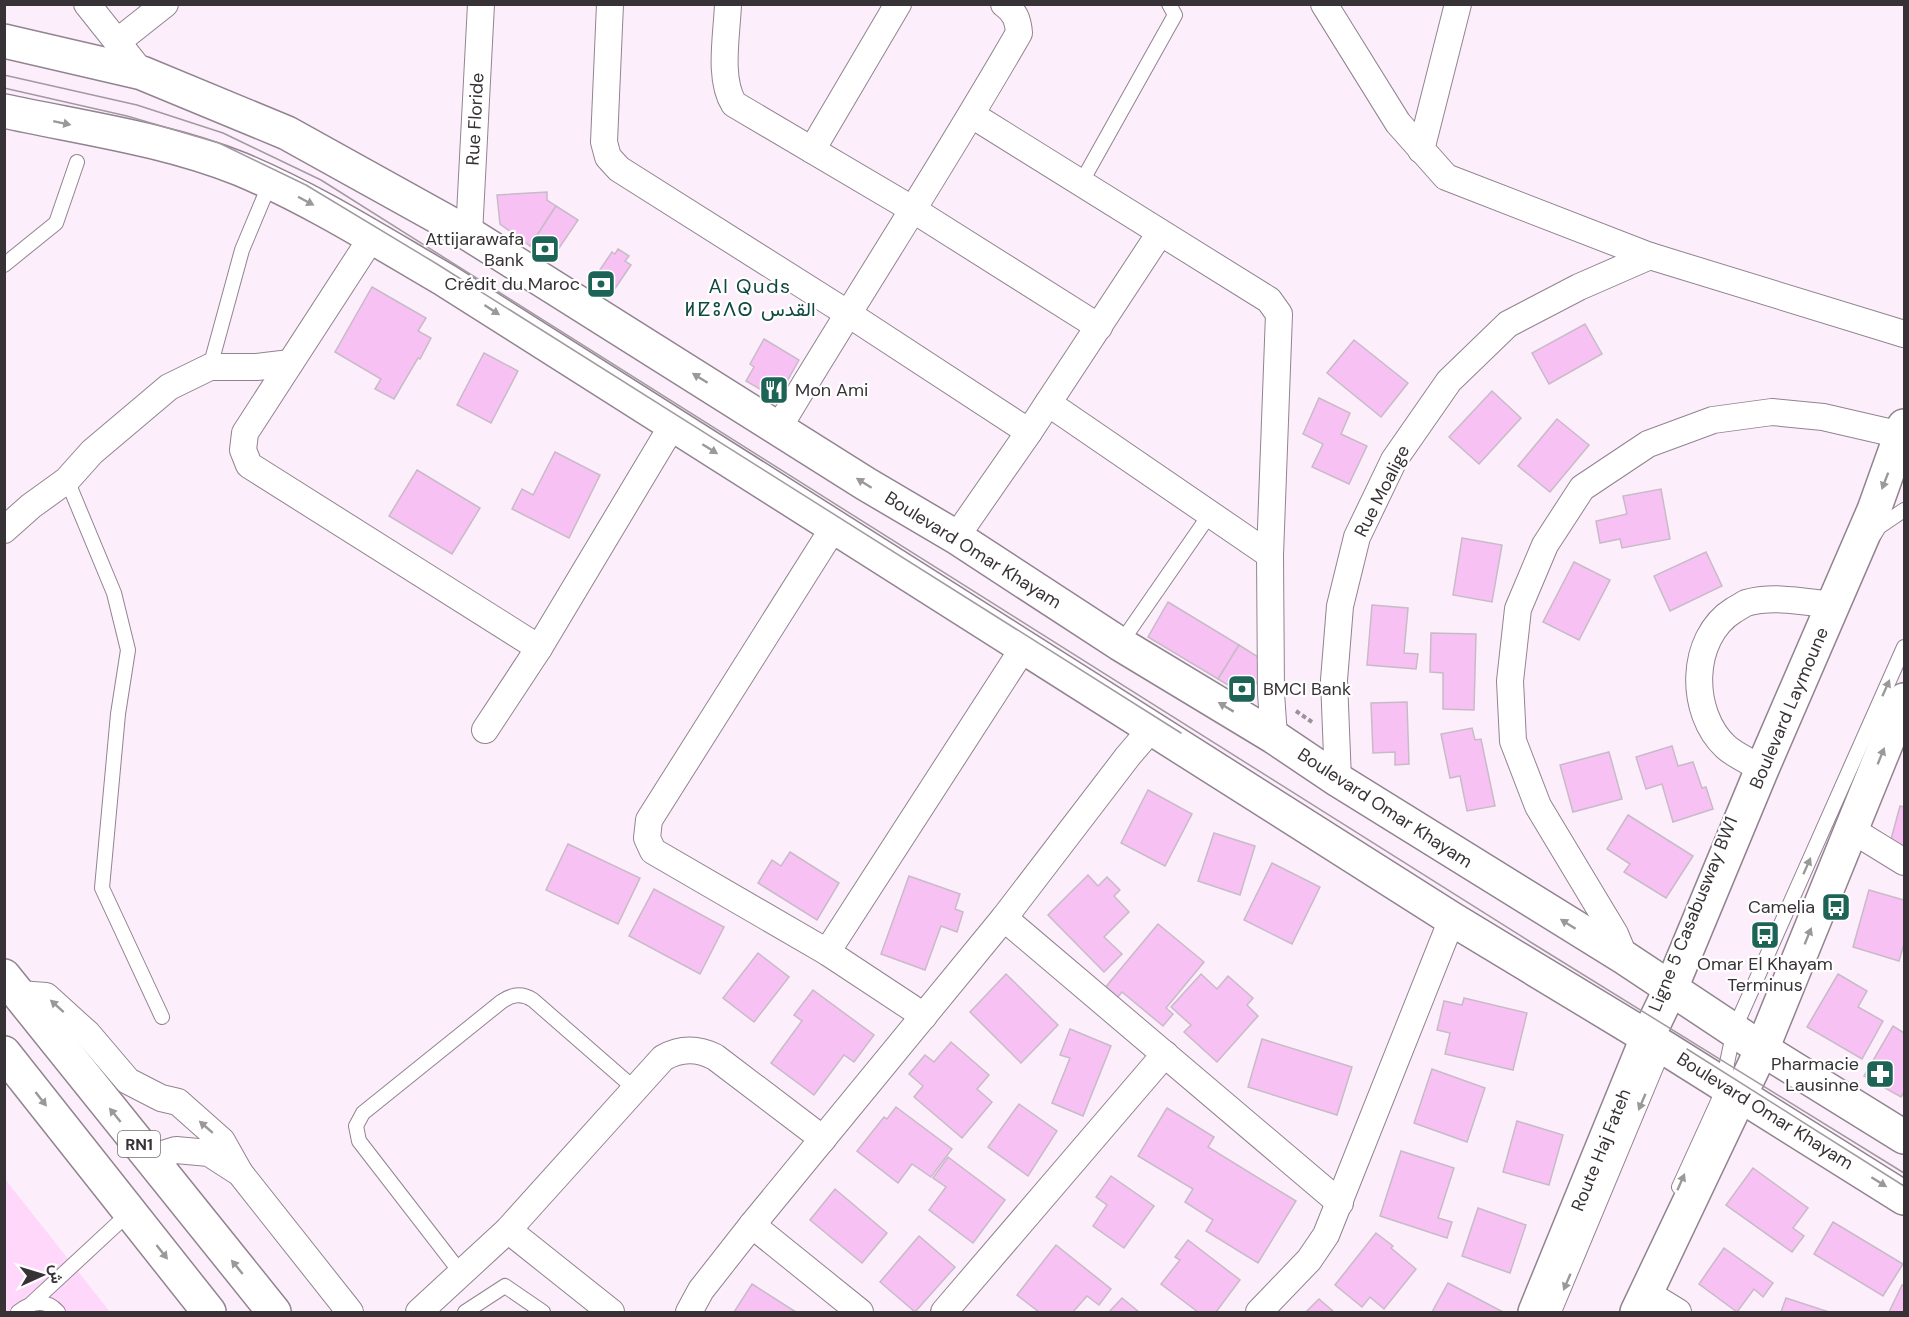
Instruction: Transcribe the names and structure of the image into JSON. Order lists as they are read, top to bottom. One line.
{"streets":{"main road":["Boulevard Omar Khayam","Boulevard Laymoune","RN1","Route Haj Fateh"],"street":["Rue Floride","Rue Moalige"],"lane":["Ligne 5 Casabusway BW1"]},"crossings":[["Rue Floride","Boulevard Omar Khayam"],["Rue Moalige","Boulevard Omar Khayam"],["Boulevard Omar Khayam","Boulevard Laymoune"],["Boulevard Omar Khayam","Ligne 5 Casabusway BW1"],["Boulevard Omar Khayam","Route Haj Fateh"],["Boulevard Laymoune","Ligne 5 Casabusway BW1"],["Boulevard Laymoune","Route Haj Fateh"],["Ligne 5 Casabusway BW1","Route Haj Fateh"]],"districts":["Al Quds ⵍⵇⵓⴷⵙ القدس"],"places":{"bank":["Attijarawafa Bank","Crédit du Maroc","BMCI Bank"],"restaurant":["Mon Ami"],"bus stop":["Camelia","Omar El Khayam Terminus"],"pharmacy":["Pharmacie Lausinne"]},"north":"right"}
